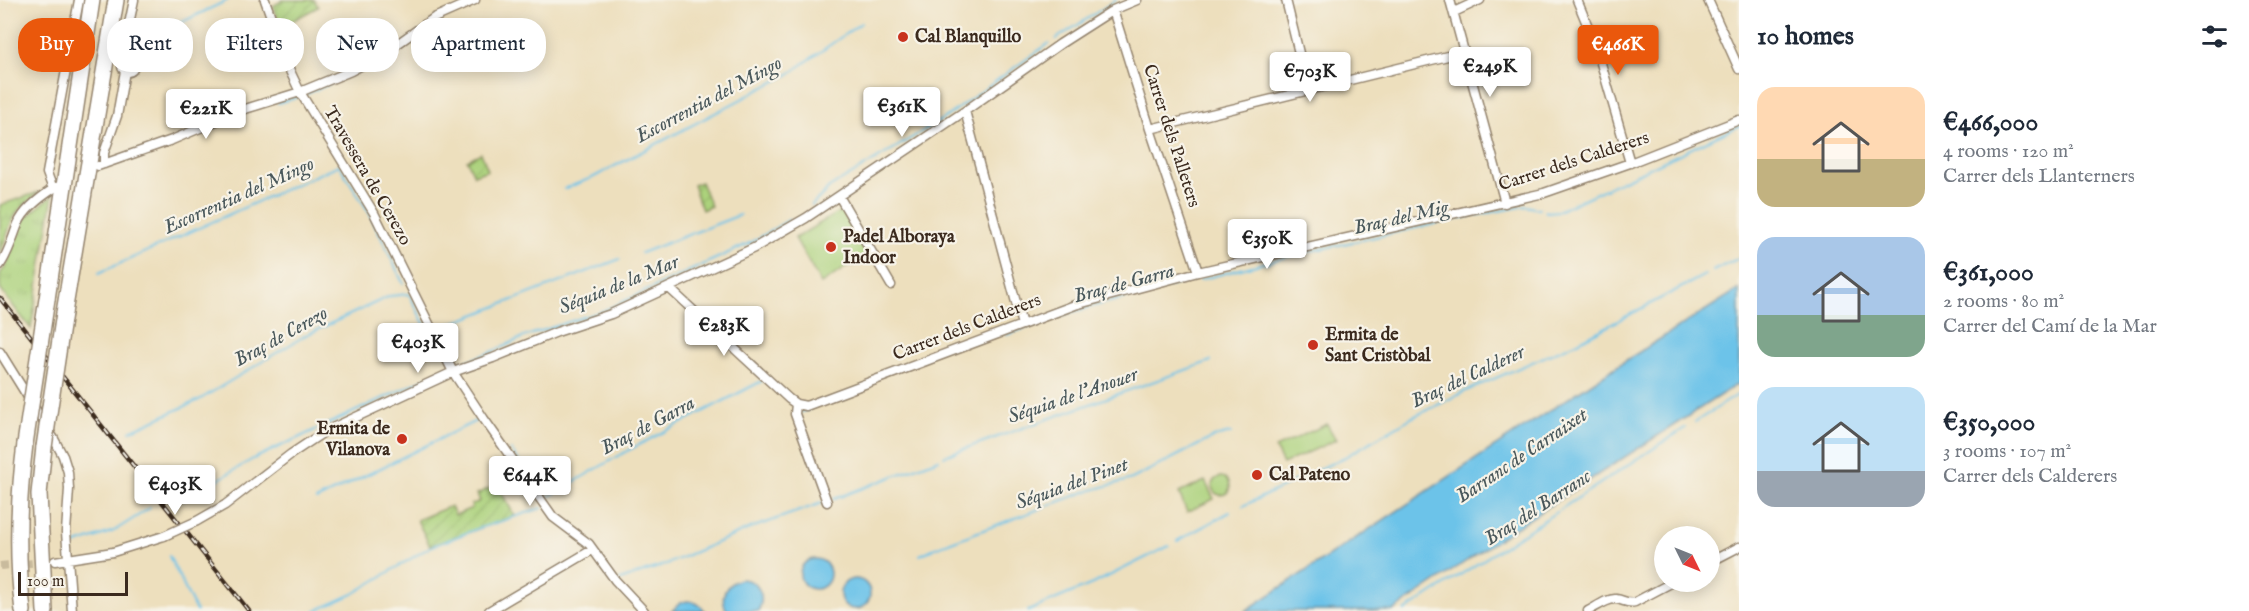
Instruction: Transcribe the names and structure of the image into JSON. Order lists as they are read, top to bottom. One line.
{"streets":{"street":["Carrer dels Palleters","Carrer dels Calderers","Travessera de Cerezo"]},"crossings":[["Carrer dels Palleters","Carrer dels Calderers"]],"water":["Escorrentia del Mingo","Braç del Mig","Braç de Garra","Séquia de la Mar","Braç de Cerezo","Braç del Calderer","Séquia de l'Anouer","Barranc de Carraixet","Séquia del Pinet","Braç del Barranc"],"places":["Cal Blanquillo","Padel Alboraya Indoor","Ermita de Sant Cristòbal","Ermita de Vilanova","Cal Pateno"],"scale_bar":"100 m","north":"bottom right","page":{"heading":"10 homes","chip":["Buy","Rent","Filters","New","Apartment"],"price":["€466K","€249K","€703K","€361K","€221K","€350K","€283K","€403K","€644K","€403K"],"list":[{"name":"€466,000","note":"4 rooms · 120 m² · Carrer dels Llanterners"},{"name":"€361,000","note":"2 rooms · 80 m² · Carrer del Camí de la Mar"},{"name":"€350,000","note":"3 rooms · 107 m² · Carrer dels Calderers"}],"scale":"100 m"}}
